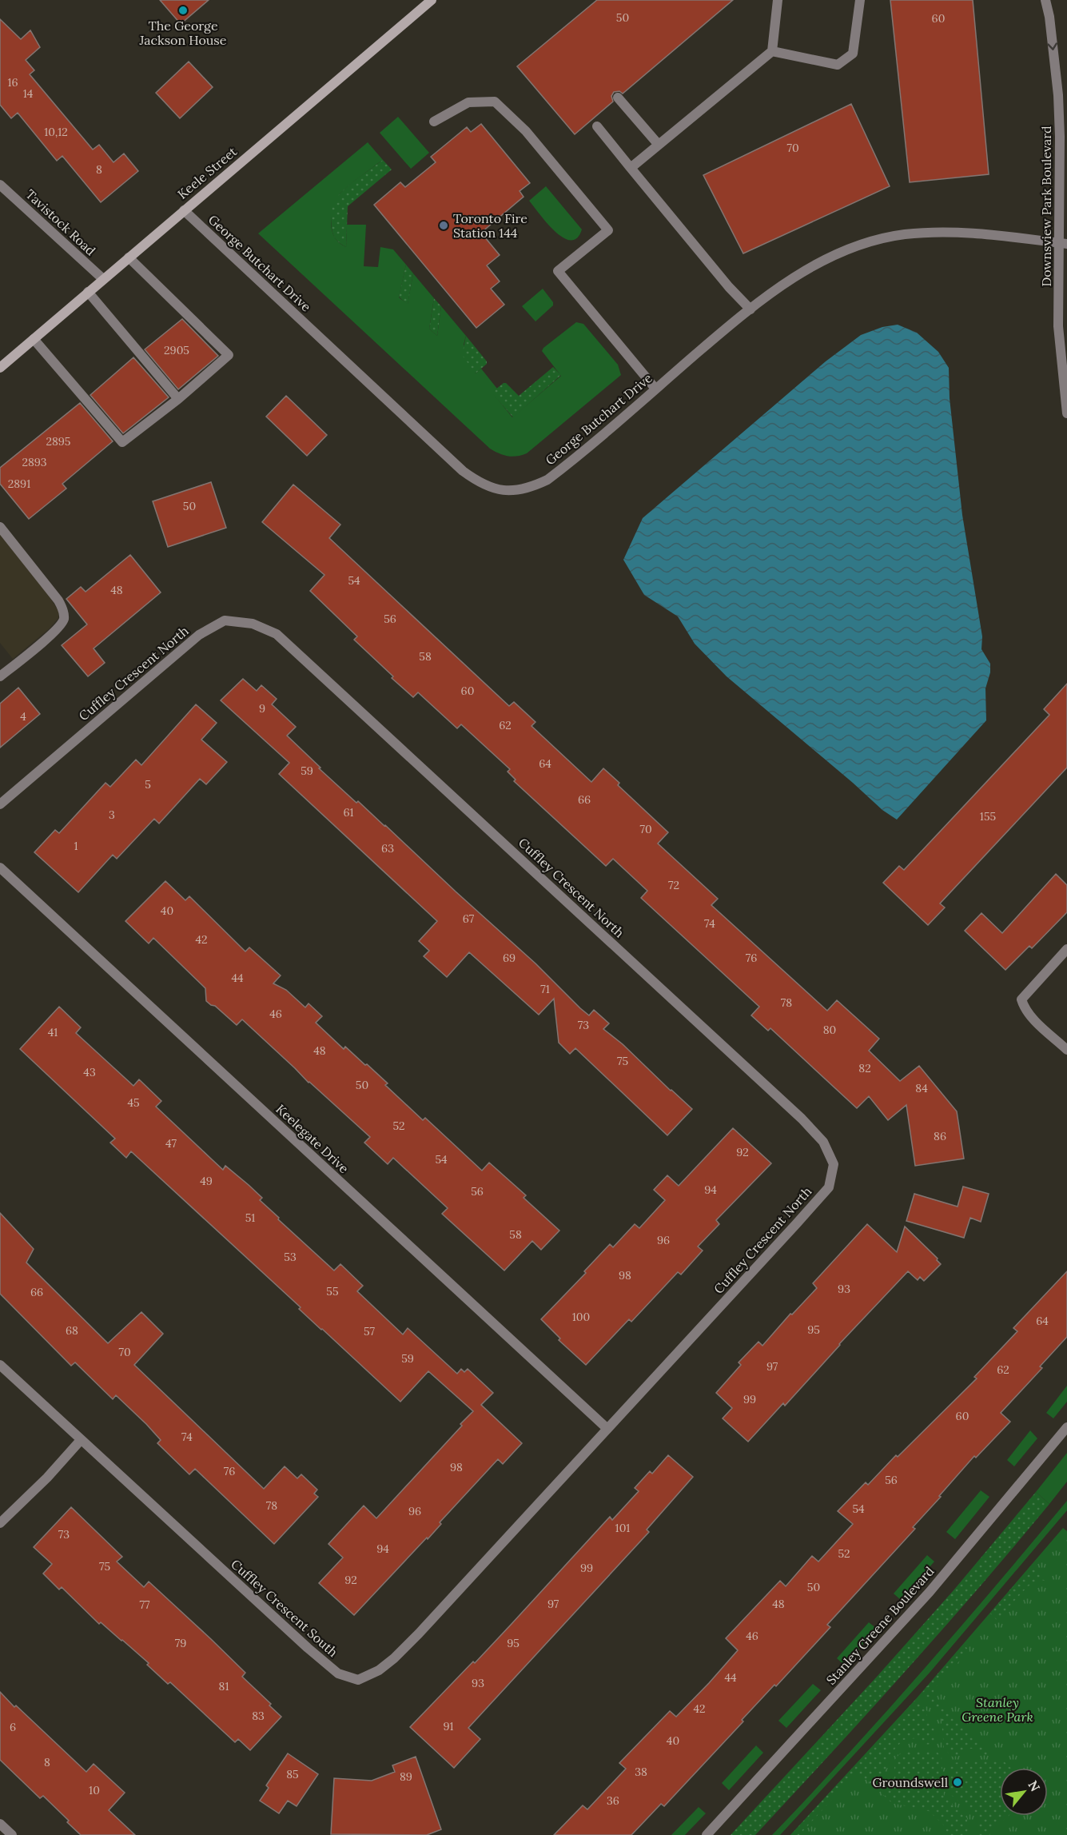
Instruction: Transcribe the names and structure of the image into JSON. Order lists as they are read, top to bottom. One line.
{"streets":{"main road":["Keele Street"],"street":["Downsview Park Boulevard","Tavistock Road","George Butchart Drive","Cuffley Crescent North","Keelegate Drive","Cuffley Crescent South","Stanley Greene Boulevard"]},"crossings":[["Keele Street","Tavistock Road"],["Keele Street","George Butchart Drive"],["Downsview Park Boulevard","George Butchart Drive"],["Cuffley Crescent North","Keelegate Drive"],["Cuffley Crescent North","Cuffley Crescent South"],["Keelegate Drive","Cuffley Crescent South"]],"one_way":["Downsview Park Boulevard"],"parks":["Stanley Greene Park"],"places":["The George Jackson House","Toronto Fire Station 144","Groundswell"],"house_numbers":["50","60","16","14","10,12","70","8","2905","2895","2893","2891","50","54","48","56","58","60","9","4","62","64","59","5","66","61","3","155","70","1","63","72","40","67","74","42","69","76","44","71","78","46","73","80","41","48","75","82","43","50","84","45","52","86","47","92","54","49","94","56","51","58","96","53","98","93","55","66","100","64","95","68","57","70","59","97","62","99","60","74","98","76","56","78","54","96","101","73","94","52","75","99","92","50","97","48","77","46","79","95","44","93","81","42","83","91","6","40","8","38","85","89","10","36"],"north":"top right"}
